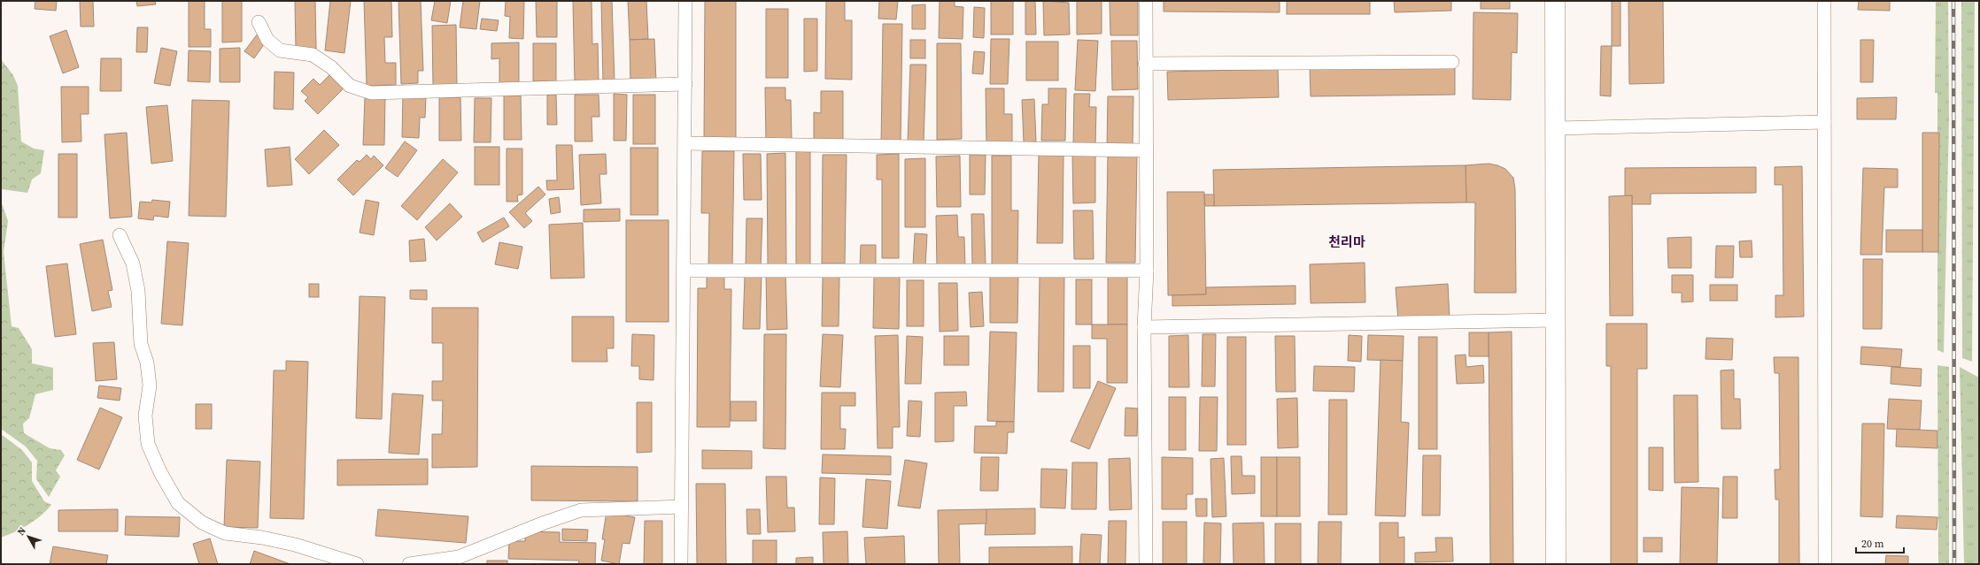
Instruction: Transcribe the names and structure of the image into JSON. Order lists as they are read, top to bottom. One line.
{"districts":["천리마"],"scale_bar":"20 m","north":"top left"}
